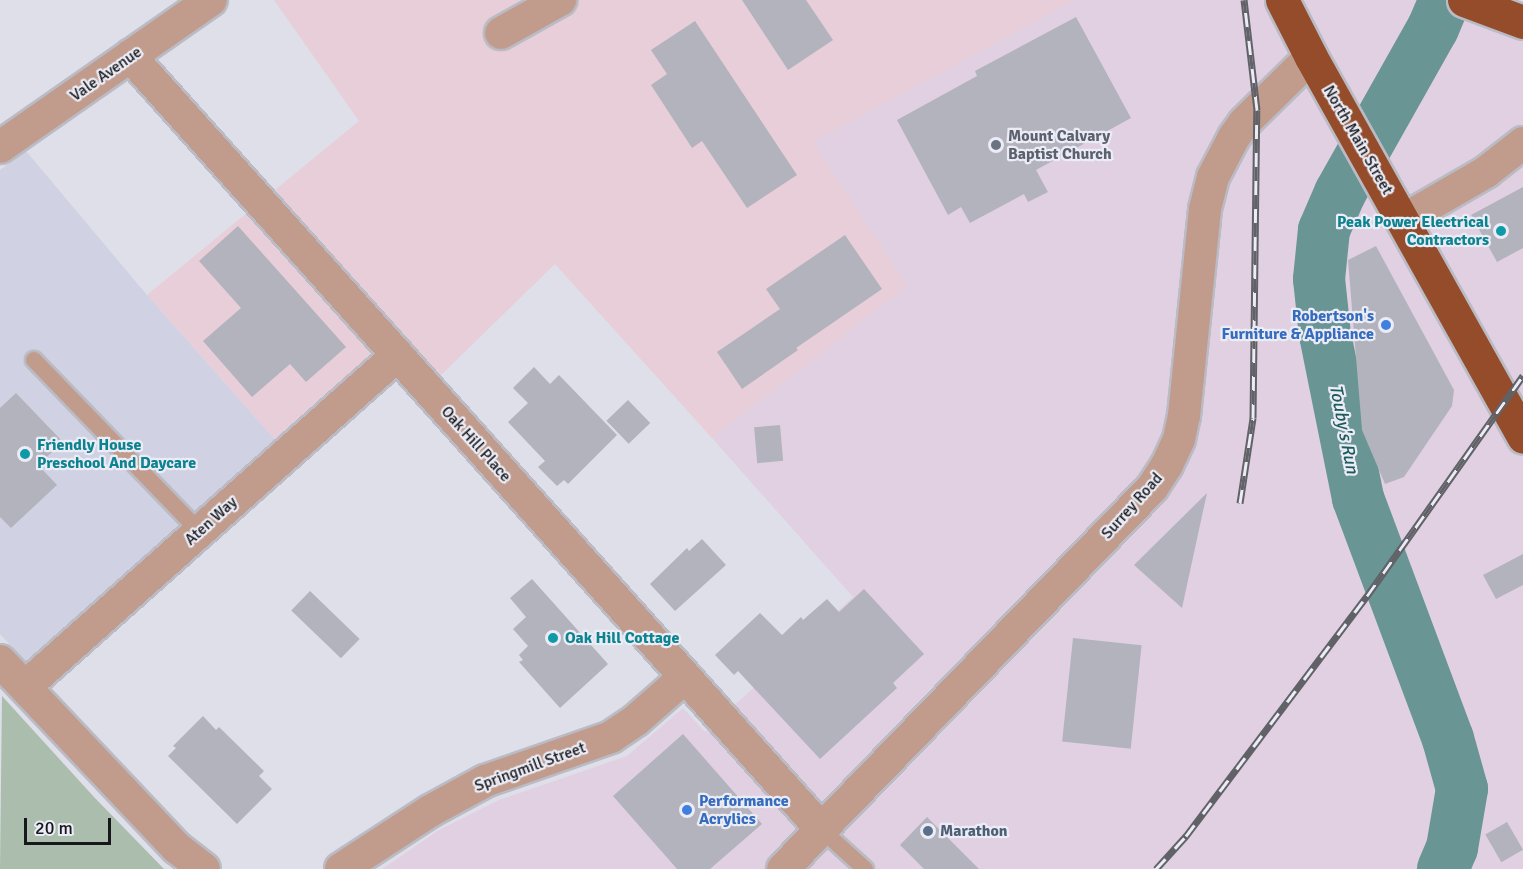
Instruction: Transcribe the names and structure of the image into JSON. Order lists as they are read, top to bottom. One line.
{"streets":{"highway":["North Main Street"],"street":["Vale Avenue","Oak Hill Place","Surrey Road","Aten Way","Springmill Street"]},"crossings":[["Vale Avenue","Oak Hill Place"],["North Main Street","Surrey Road"],["Oak Hill Place","Surrey Road"],["Oak Hill Place","Aten Way"],["Oak Hill Place","Springmill Street"]],"water":["Touby's Run"],"places":["Mount Calvary Baptist Church","Peak Power Electrical Contractors","Robertson's Furniture & Appliance","Friendly House Preschool And Daycare","Oak Hill Cottage","Performance Acrylics","Marathon"],"scale_bar":"20 m"}
